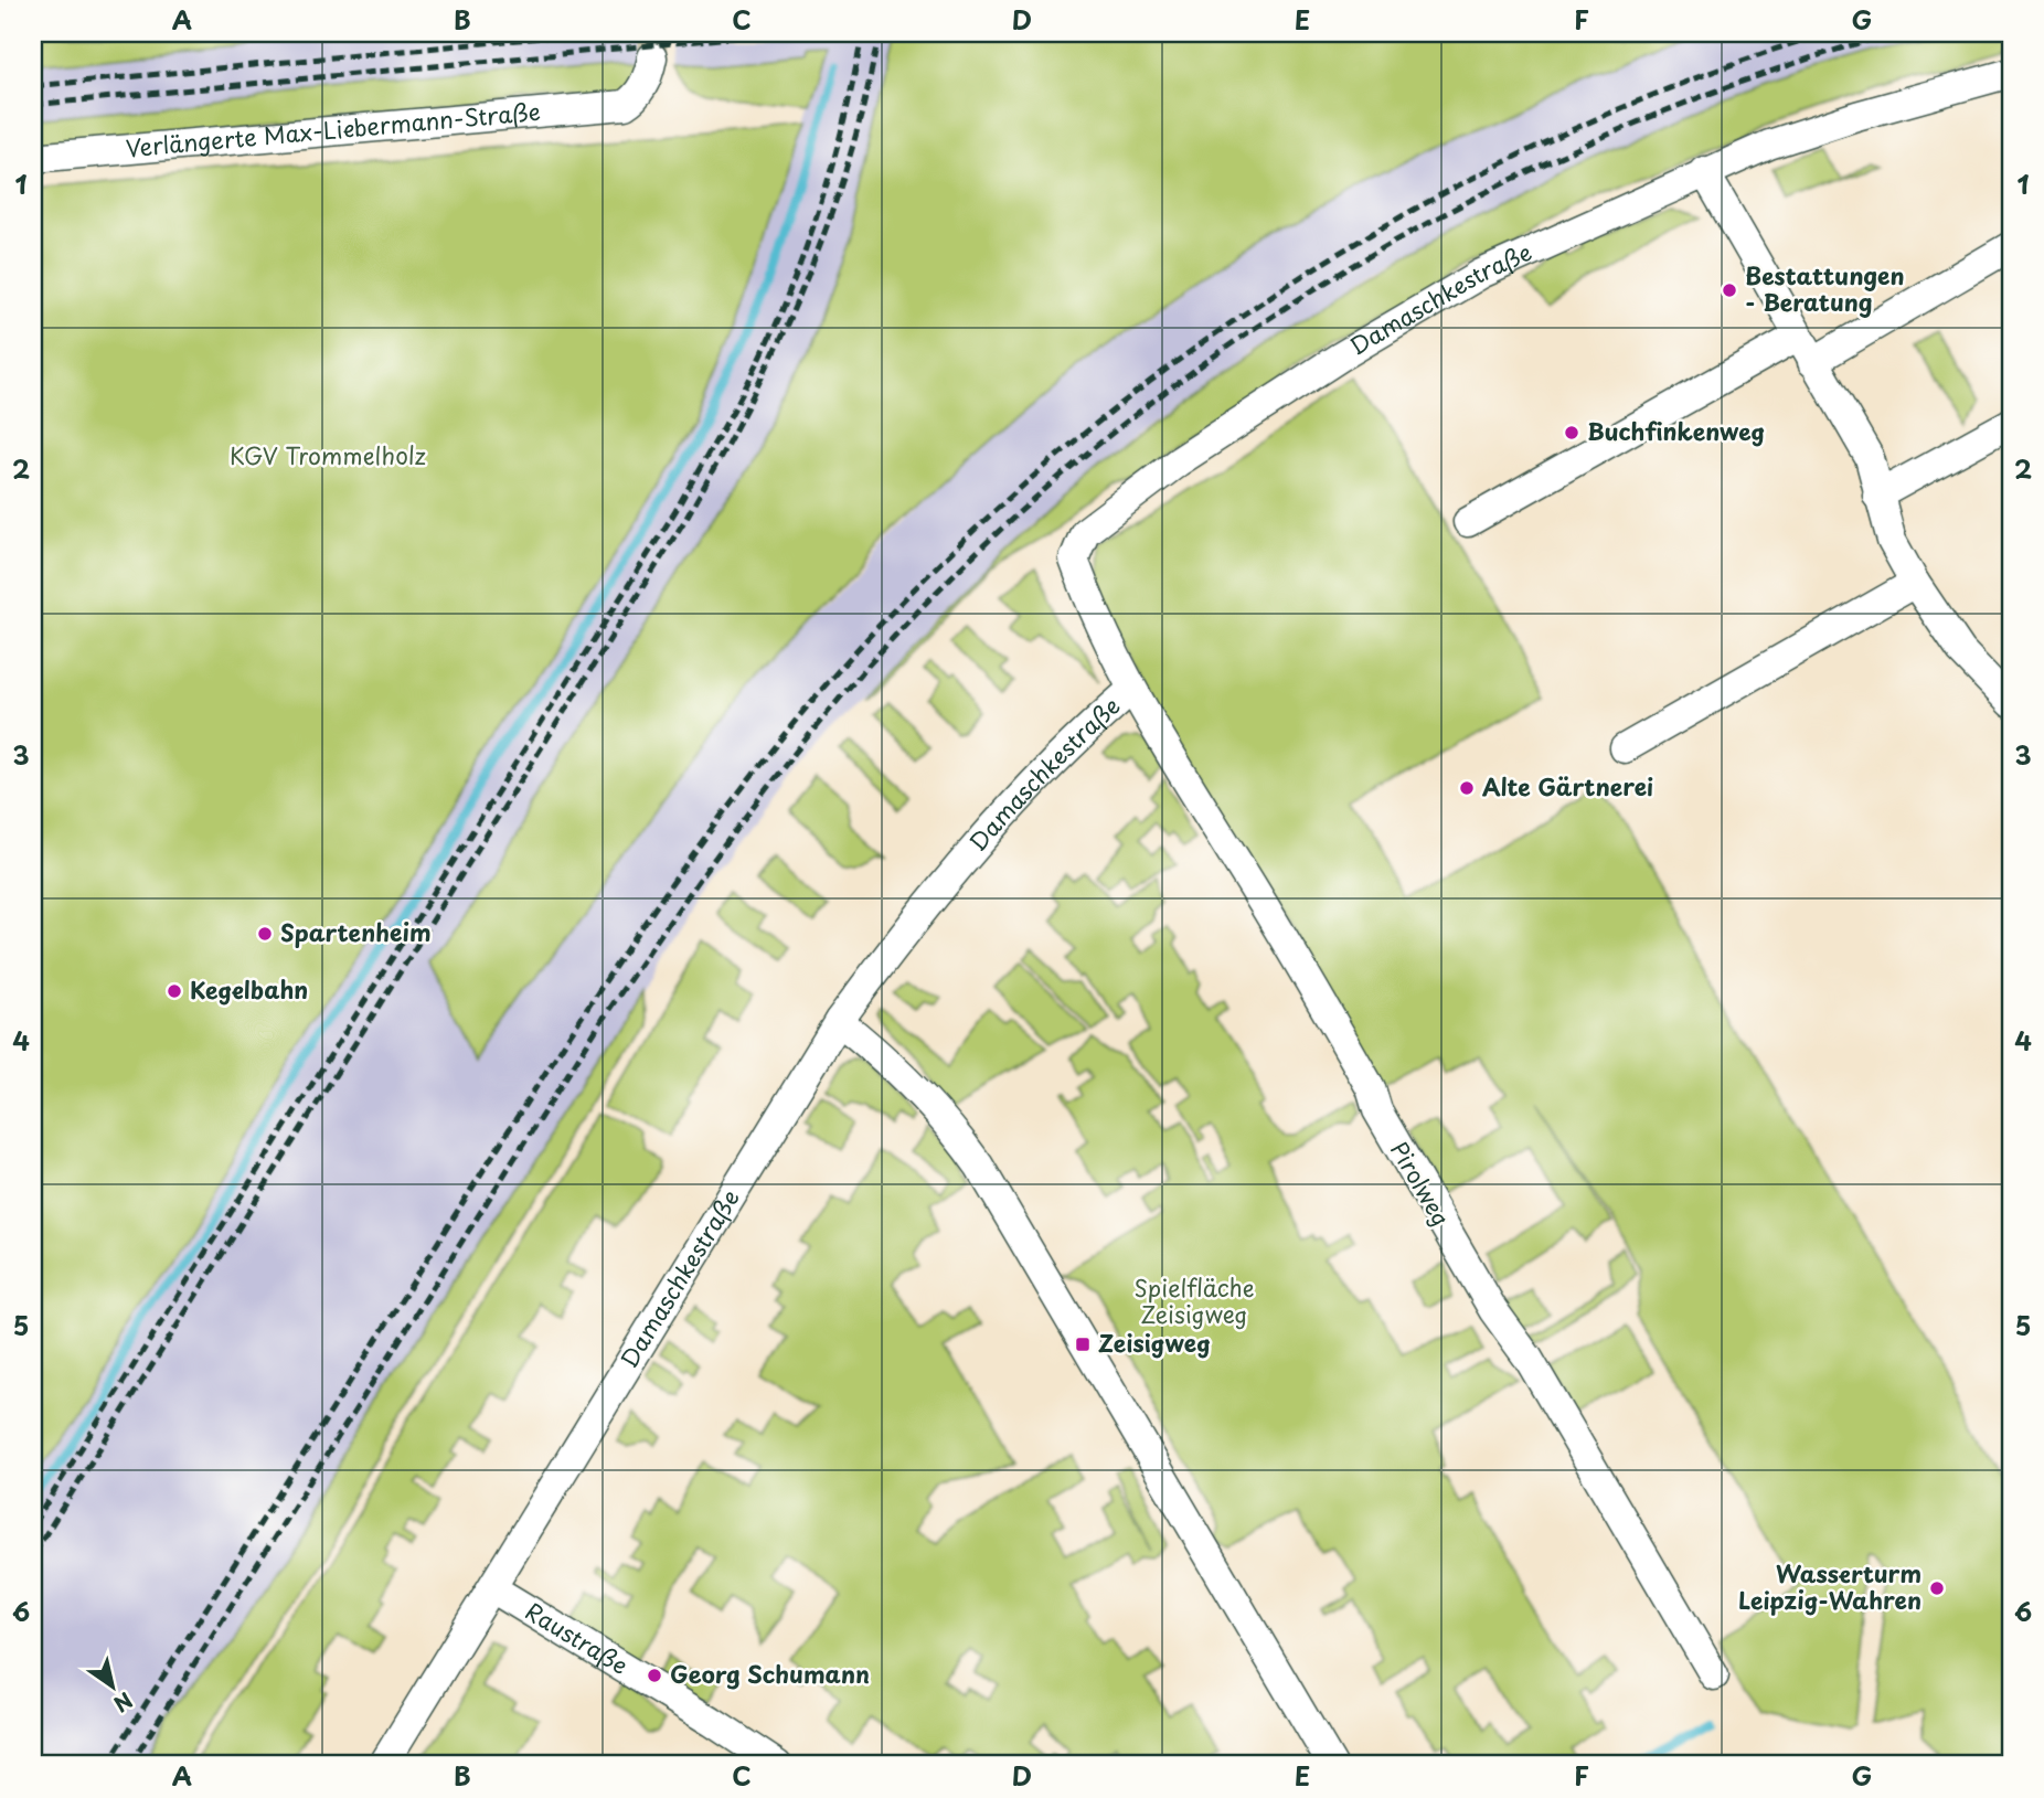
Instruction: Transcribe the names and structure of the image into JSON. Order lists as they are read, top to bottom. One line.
{"streets":{"street":["Verlängerte Max-Liebermann-Straße","Damaschkestraße","Pirolweg","Raustraße"]},"crossings":[["Damaschkestraße","Pirolweg"],["Damaschkestraße","Raustraße"]],"parks":["KGV Trommelholz","Spielfläche Zeisigweg"],"places":{"other":["Bestattungen - Beratung","Buchfinkenweg","Alte Gärtnerei","Spartenheim","Kegelbahn","Wasserturm Leipzig-Wahren","Georg Schumann"],"transit":["Zeisigweg"]},"north":"bottom right","grid":{"columns":["A","B","C","D","E","F","G"],"rows":["1","2","3","4","5","6"]}}
